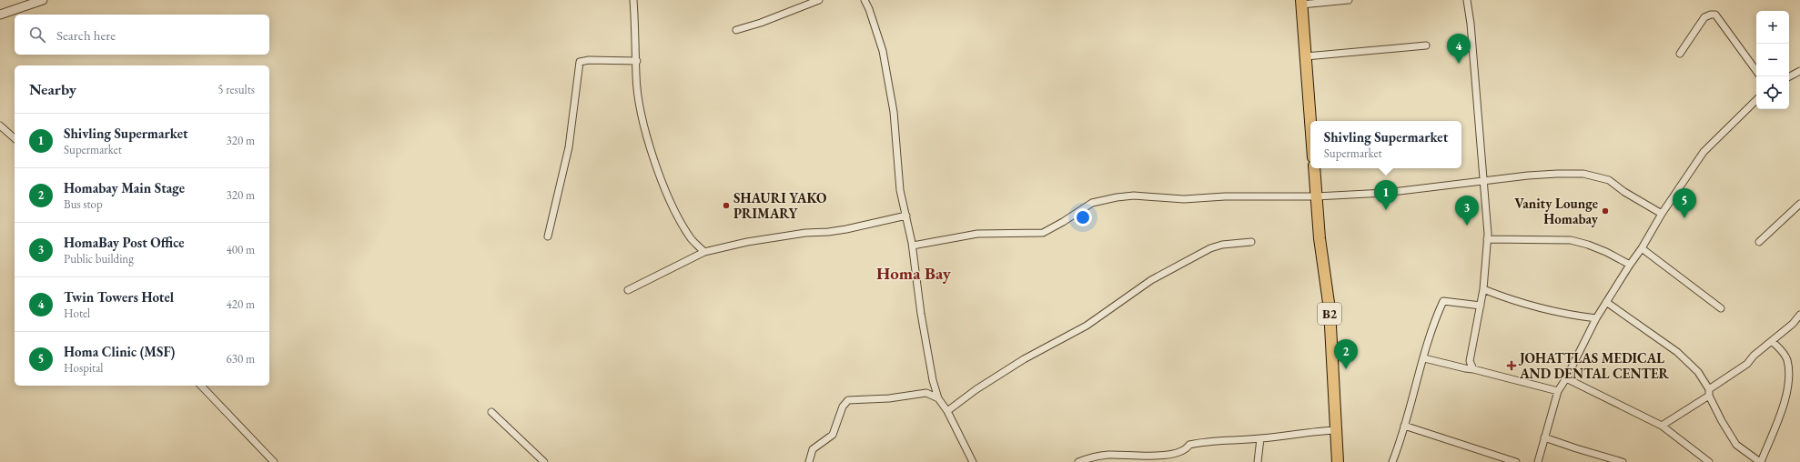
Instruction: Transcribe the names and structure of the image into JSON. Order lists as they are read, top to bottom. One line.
{"streets":{"highway":["B2"]},"districts":["Homa Bay"],"places":{"other":["SHAURI YAKO PRIMARY","Vanity Lounge Homabay"],"health":["JOHATTLAS MEDICAL AND DENTAL CENTER"]},"page":{"map_buttons":["+","−"],"search":"Search here","pins":["4","1","5","3","2"],"heading":["Nearby","5 results"],"list":[{"mark":"1","name":"Shivling Supermarket","note":"Supermarket","value":"320 m"},{"mark":"2","name":"Homabay Main Stage","note":"Bus stop","value":"320 m"},{"mark":"3","name":"HomaBay Post Office","note":"Public building","value":"400 m"},{"mark":"4","name":"Twin Towers Hotel","note":"Hotel","value":"420 m"},{"mark":"5","name":"Homa Clinic (MSF)","note":"Hospital","value":"630 m"}],"popup":["Shivling Supermarket","Supermarket"]}}
